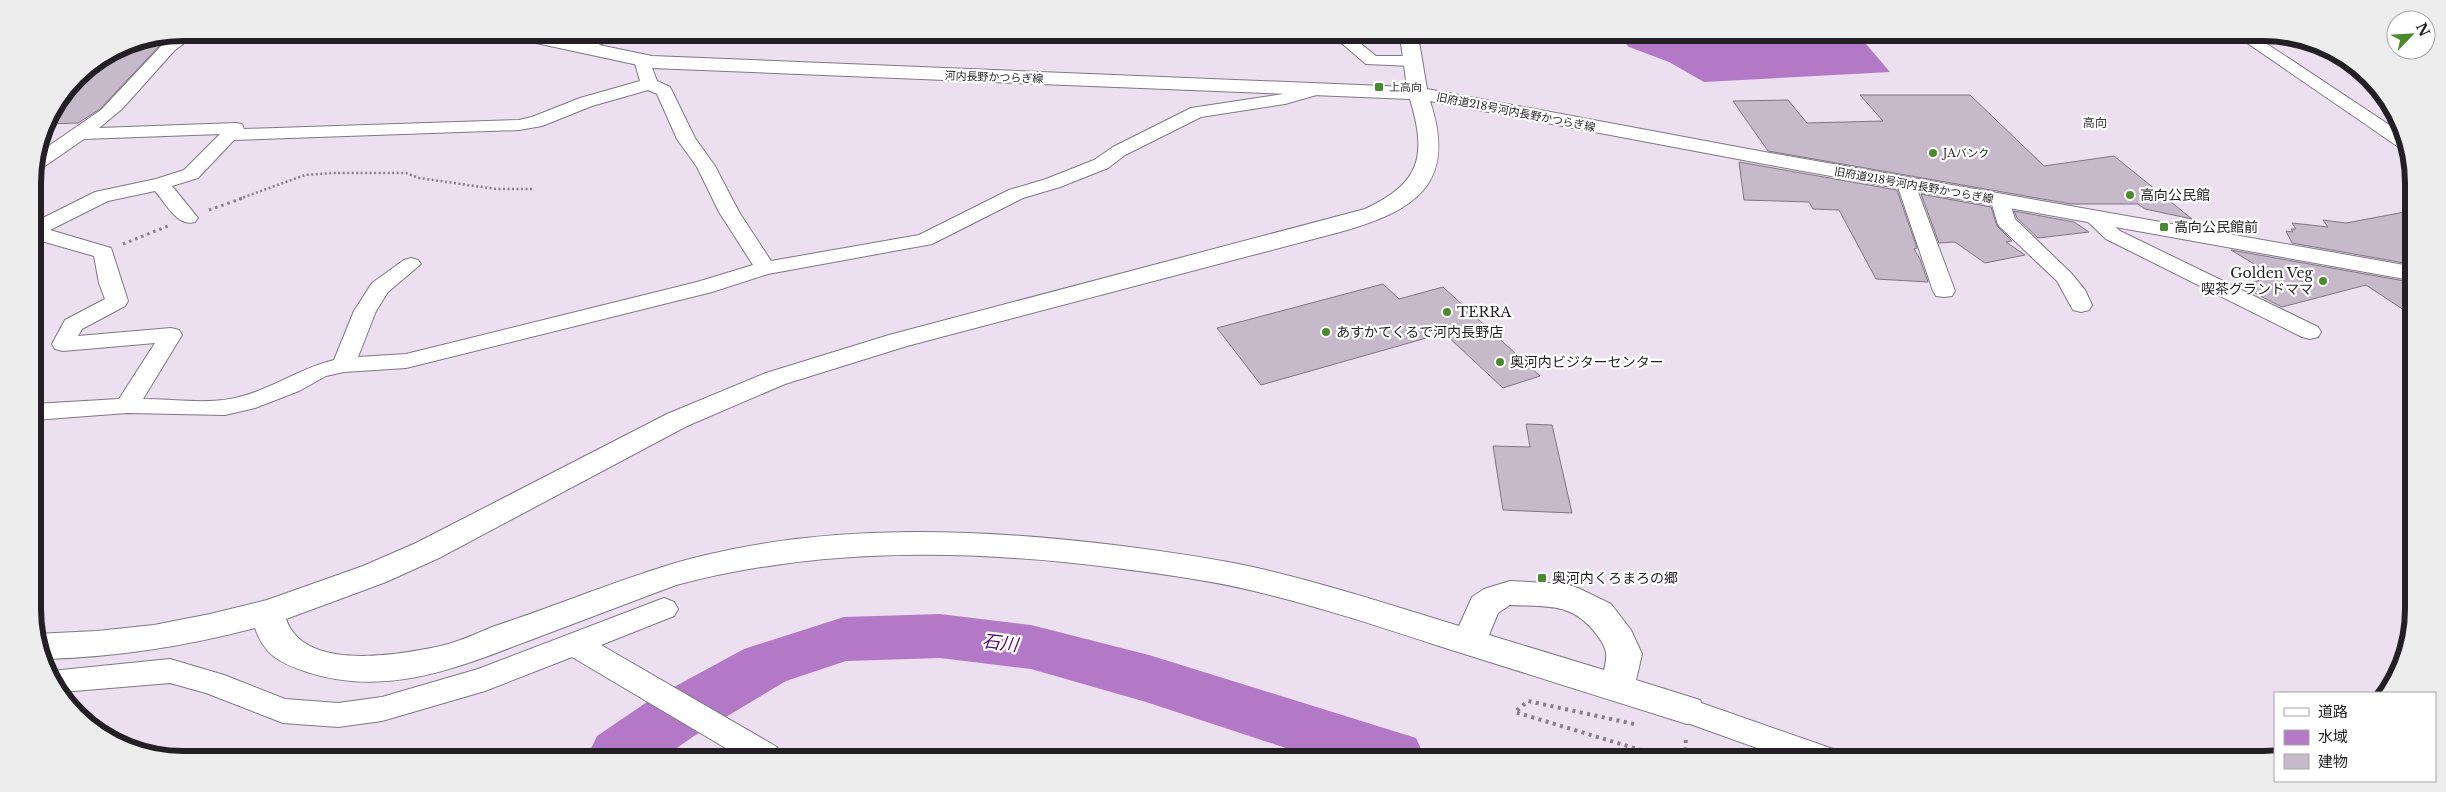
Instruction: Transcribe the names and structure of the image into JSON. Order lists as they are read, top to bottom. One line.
{"streets":{"street":["河内長野かつらぎ線","旧府道218号河内長野かつらぎ線"]},"crossings":[["河内長野かつらぎ線","旧府道218号河内長野かつらぎ線"]],"districts":["高向"],"water":["石川"],"places":{"transit":["上高向","高向公民館前","奥河内くろまろの郷"],"other":["JAバンク","高向公民館","Golden Veg 喫茶グランドママ","TERRA","あすかてくるで河内長野店","奥河内ビジターセンター"]},"legend":["道路","水域","建物"],"north":"top right"}
